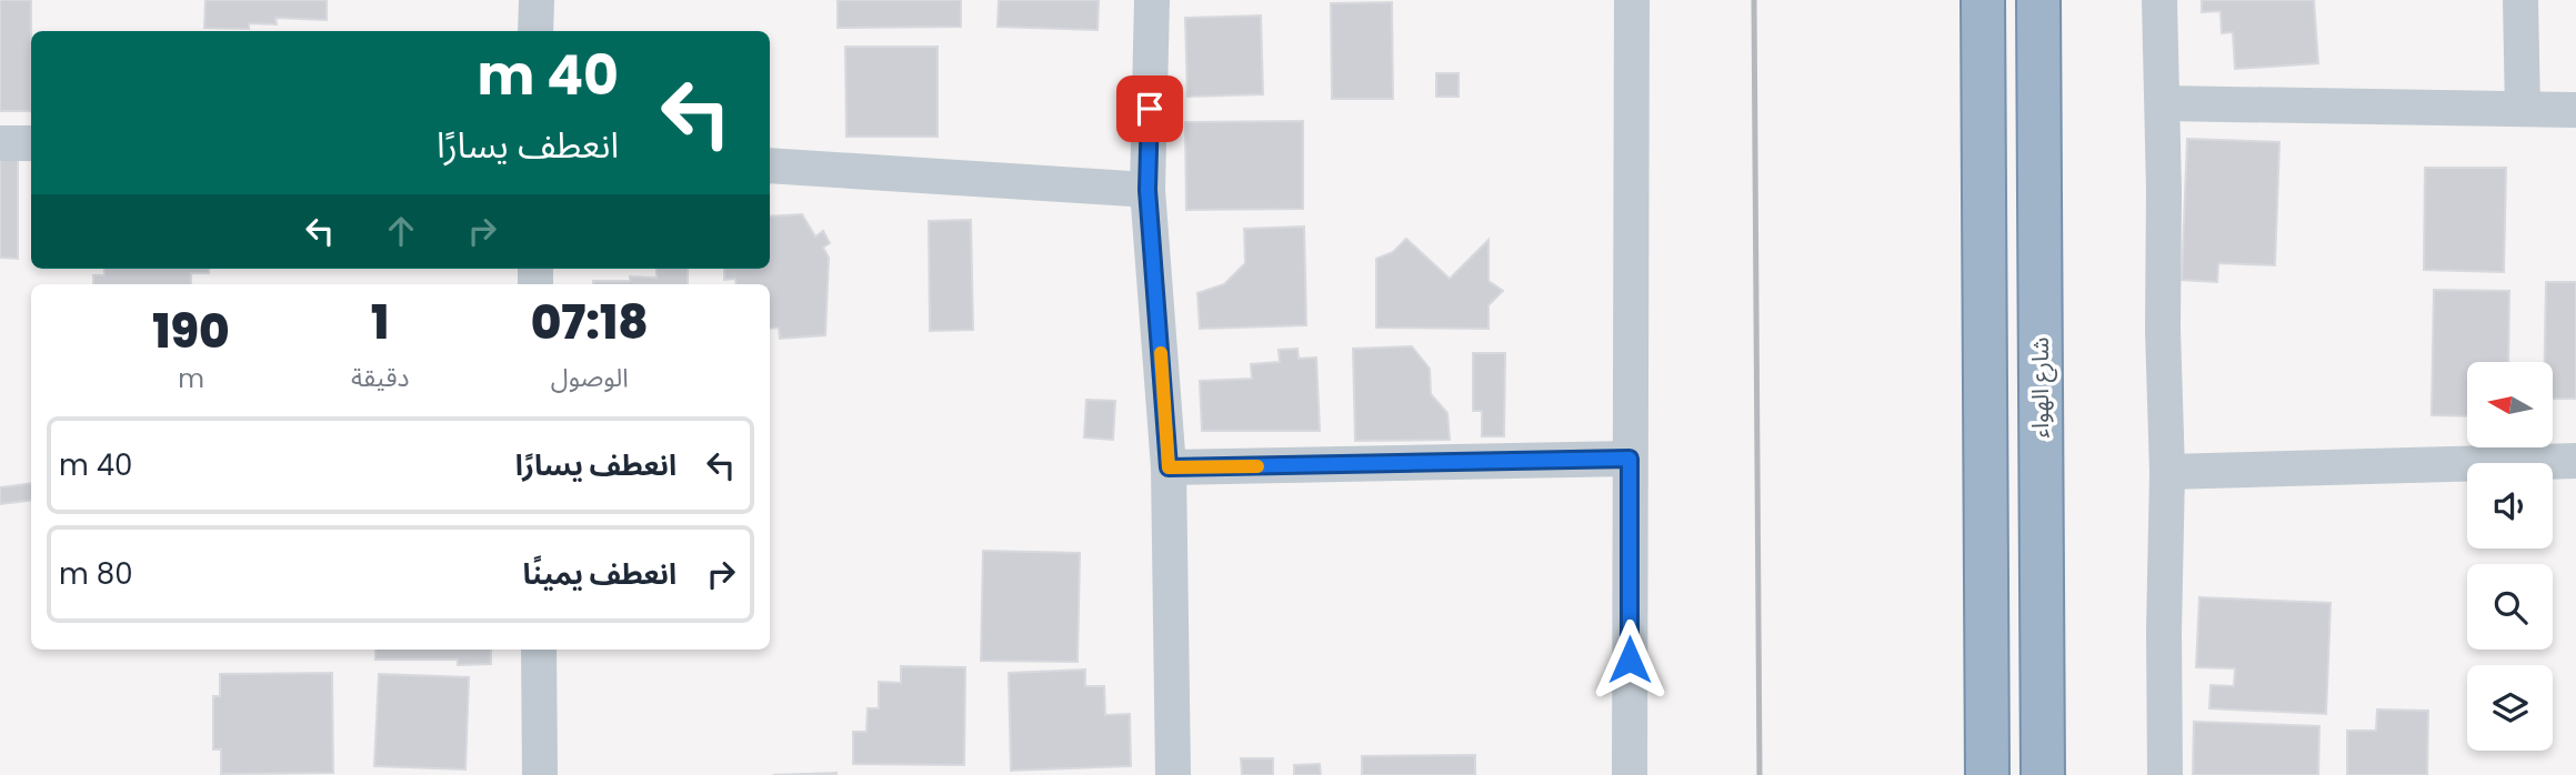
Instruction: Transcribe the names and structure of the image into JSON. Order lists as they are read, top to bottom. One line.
{"streets":{"highway":["شارع الهواء"]},"north":"left","page":{"turn":["40 m","انعطف يسارًا"],"eta":["07:18","الوصول","1","دقيقة","190","m"],"list":[{"name":"انعطف يسارًا","value":"40 m"},{"name":"انعطف يمينًا","value":"80 m"}]}}
